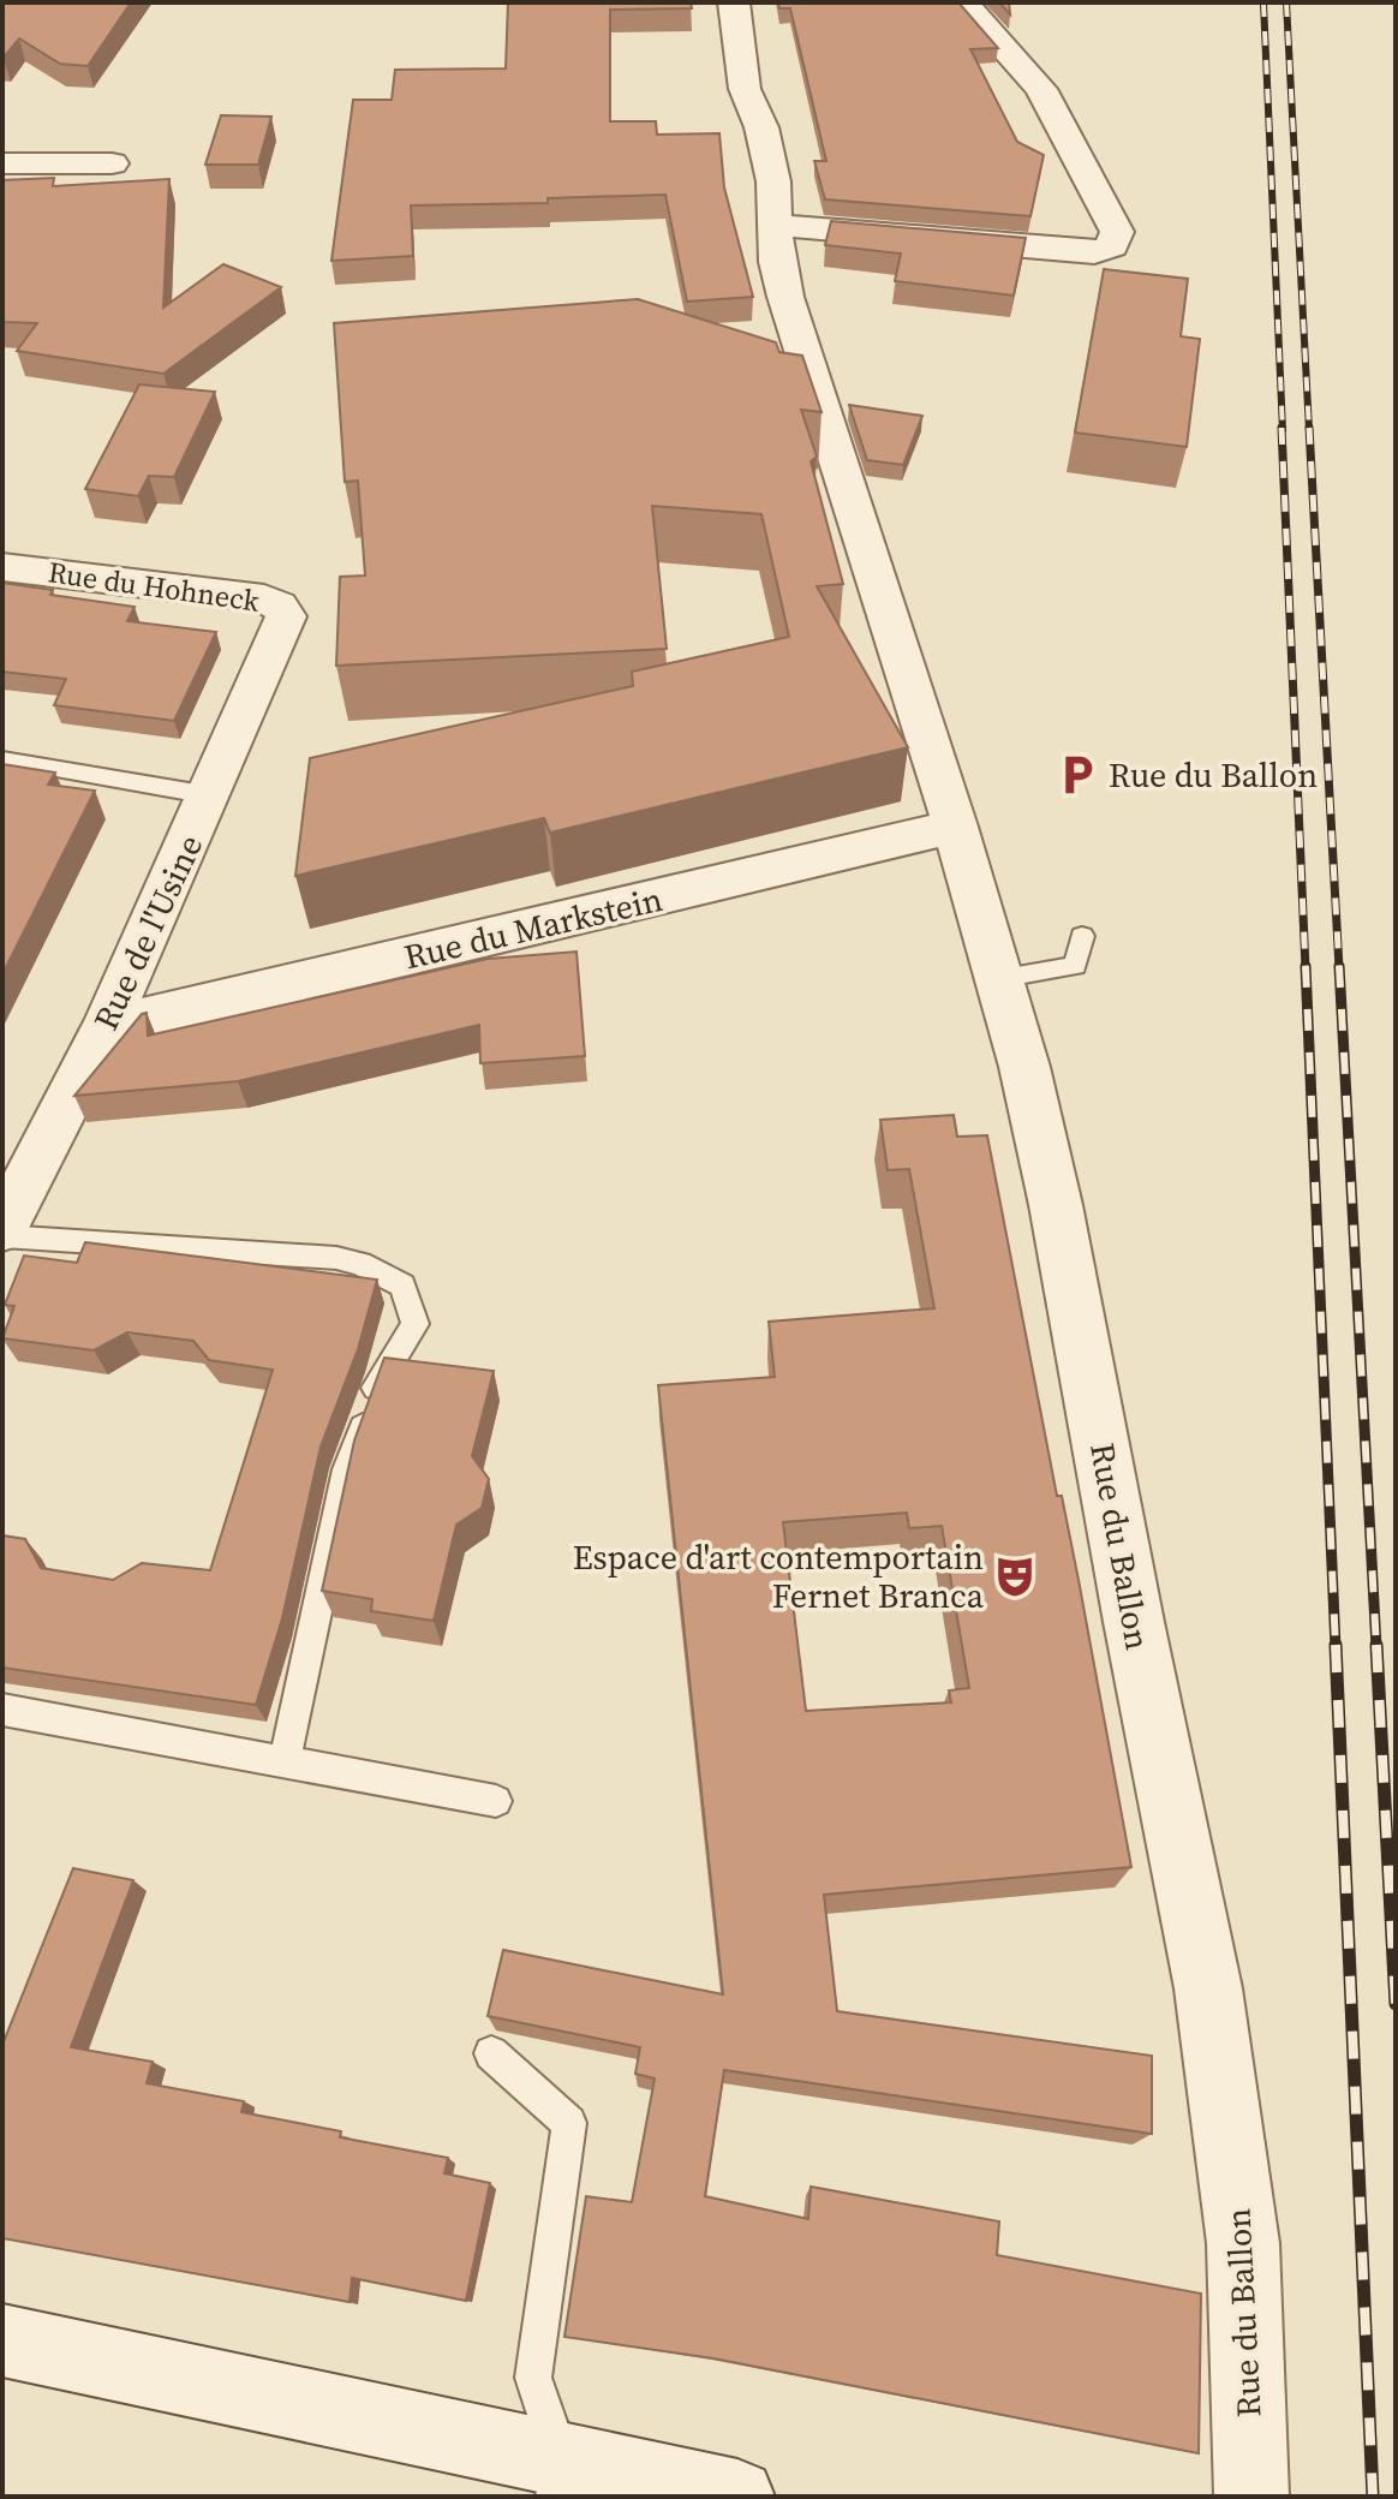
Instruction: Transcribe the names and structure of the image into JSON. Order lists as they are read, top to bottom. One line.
{"streets":{"street":["Rue du Hohneck","Rue du Markstein","Rue de l'Usine","Rue du Ballon"]},"crossings":[["Rue du Hohneck","Rue de l'Usine"],["Rue du Markstein","Rue de l'Usine"],["Rue du Markstein","Rue du Ballon"]],"places":{"parking":["Rue du Ballon"],"theatre":["Espace d'art contemportain Fernet Branca"]}}
